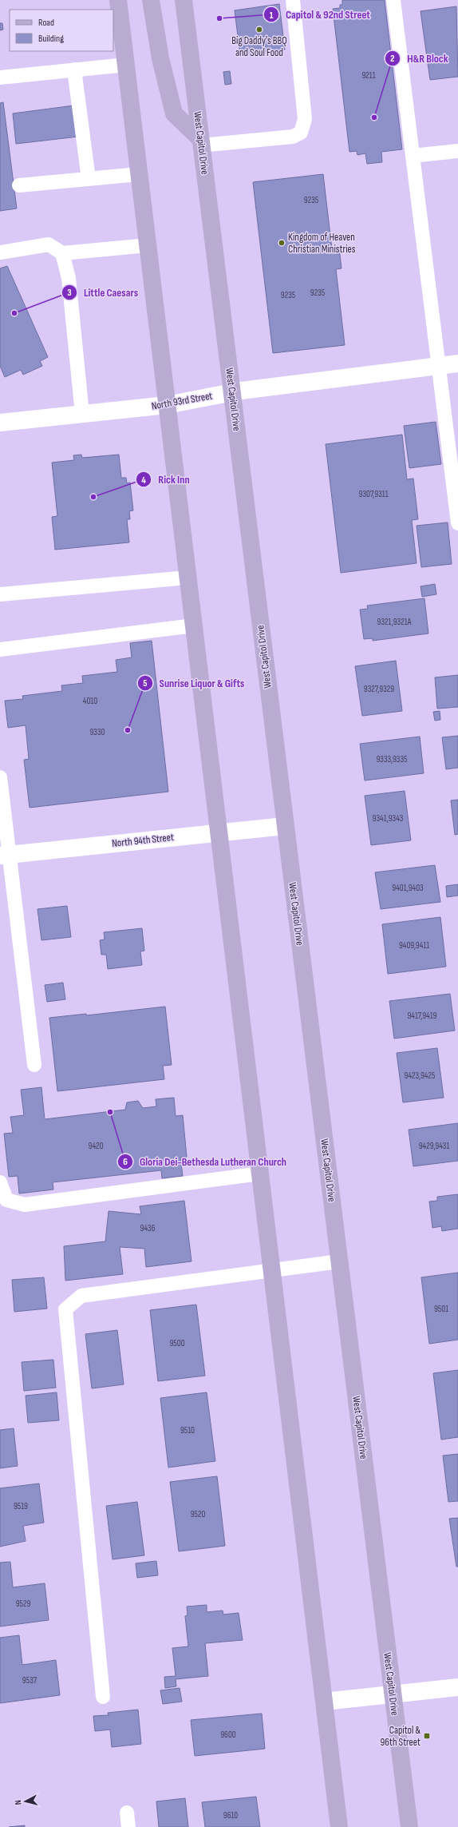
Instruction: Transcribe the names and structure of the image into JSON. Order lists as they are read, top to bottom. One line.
{"streets":{"main road":["West Capitol Drive"],"street":["North 93rd Street","North 94th Street"]},"crossings":[["West Capitol Drive","North 93rd Street"],["West Capitol Drive","North 94th Street"]],"places":{"other":["Capitol & 92nd Street","Big Daddy's BBQ and Soul Food","H&R Block","Kingdom of Heaven Christian Ministries","Little Caesars","Rick Inn","Sunrise Liquor & Gifts","Gloria Dei-Bethesda Lutheran Church"],"transit":["Capitol & 96th Street"]},"house_numbers":["9211","9235","9235","9235","9307,9311","9321,9321A","9327,9329","4010","9330","9333,9335","9341,9343","9401,9403","9409,9411","9417,9419","9423,9425","9420","9429,9431","9436","9501","9500","9510","9519","9520","9529","9537","9600","9610"],"legend":["Road","Building"],"north":"left"}
